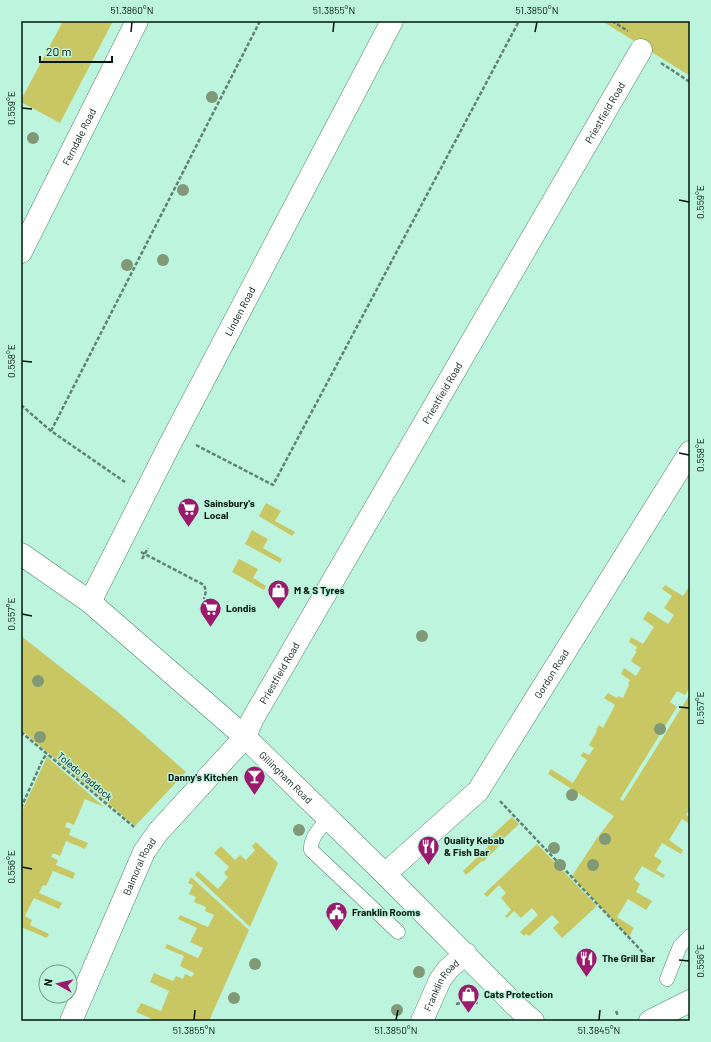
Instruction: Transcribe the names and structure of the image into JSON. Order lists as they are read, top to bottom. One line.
{"streets":{"street":["Priestfield Road","Ferndale Road","Linden Road","Gordon Road","Gillingham Road","Balmoral Road","Franklin Road"],"path":["Toledo Paddock"]},"crossings":[["Priestfield Road","Gillingham Road"],["Priestfield Road","Balmoral Road"],["Linden Road","Gillingham Road"],["Gordon Road","Gillingham Road"],["Gillingham Road","Balmoral Road"],["Gillingham Road","Franklin Road"]],"places":{"supermarket":["Sainsbury's Local","Londis"],"shop":["M & S Tyres","Cats Protection"],"bar":["Danny's Kitchen"],"restaurant":["Quality Kebab & Fish Bar","The Grill Bar"],"public building":["Franklin Rooms"]},"scale_bar":"20 m","north":"left","coordinates":["51.3860°N","51.3855°N","51.3850°N","0.559°E","0.558°E","0.557°E","0.556°E","51.3845°N"]}
